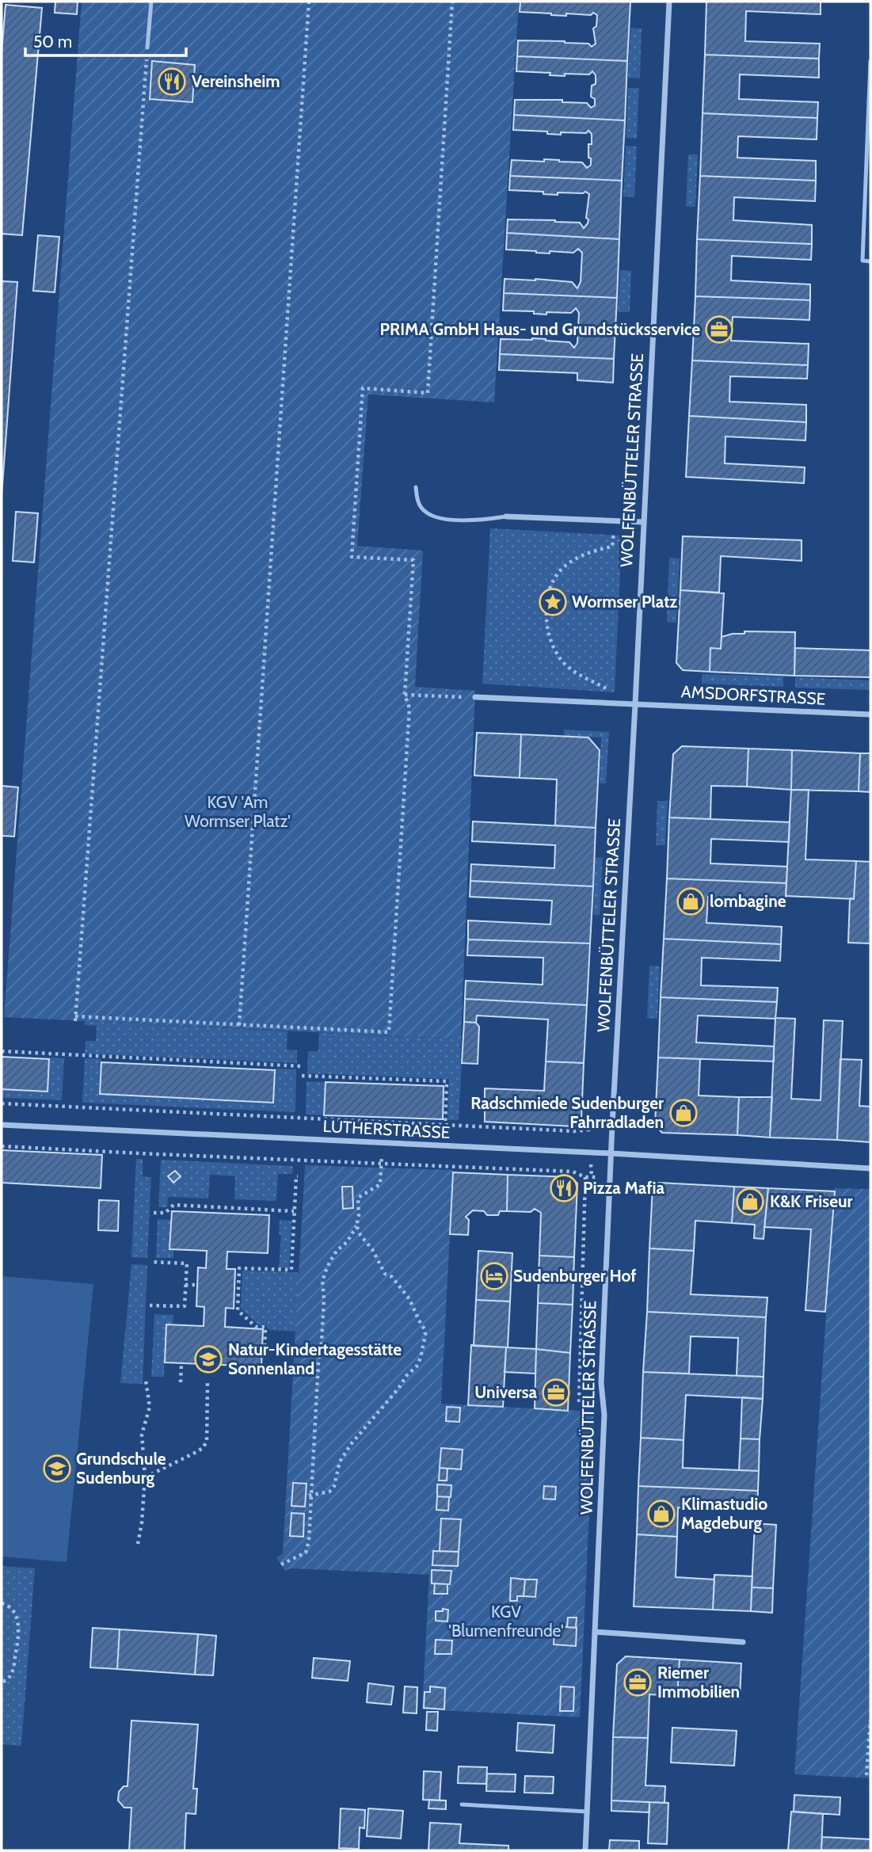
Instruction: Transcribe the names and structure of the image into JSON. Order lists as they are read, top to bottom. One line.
{"streets":{"street":["WOLFENBÜTTELER STRASSE","AMSDORFSTRASSE","LUTHERSTRASSE"]},"crossings":[["WOLFENBÜTTELER STRASSE","AMSDORFSTRASSE"],["WOLFENBÜTTELER STRASSE","LUTHERSTRASSE"]],"parks":["KGV 'Am Wormser Platz'","KGV 'Blumenfreunde'"],"places":{"restaurant":["Vereinsheim","Pizza Mafia"],"office":["PRIMA GmbH Haus- und Grundstücksservice","Universa","Riemer Immobilien"],"place":["Wormser Platz"],"shop":["lombagine","Radschmiede Sudenburger Fahrradladen","K&K Friseur","Klimastudio Magdeburg"],"hotel":["Sudenburger Hof"],"school or university":["Natur-Kindertagesstätte Sonnenland","Grundschule Sudenburg"]},"scale_bar":"50 m"}
